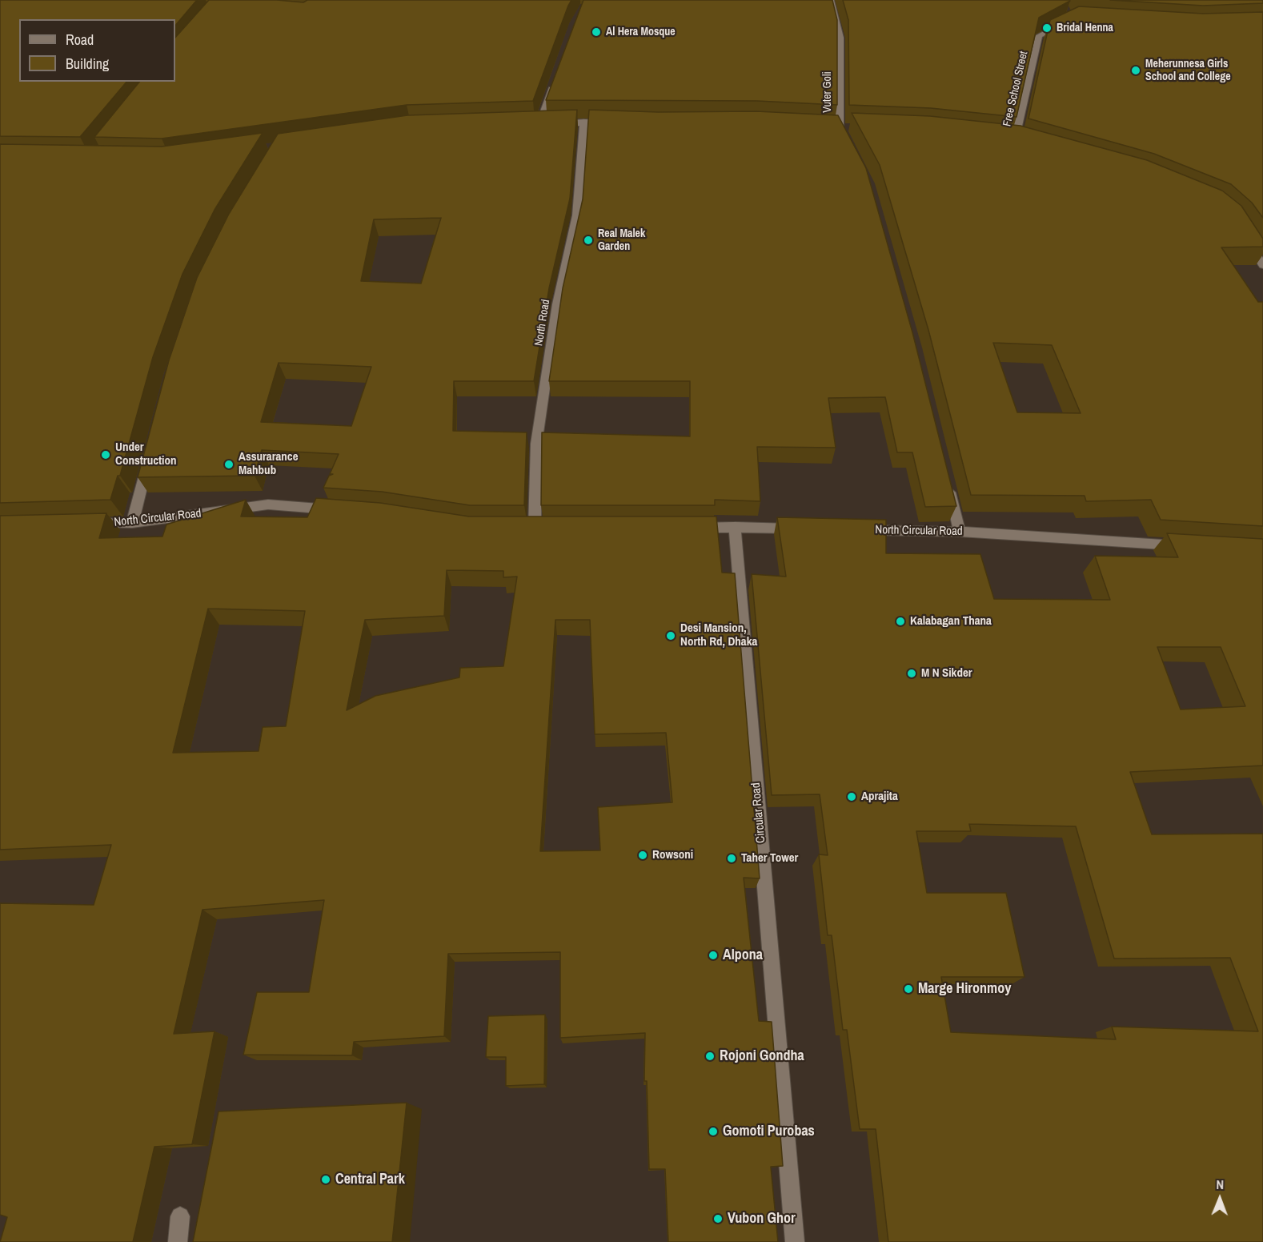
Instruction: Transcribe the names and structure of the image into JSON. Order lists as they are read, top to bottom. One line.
{"streets":{"street":["Free School Street","Vuter Goli","North Road","North Circular Road","Circular Road"]},"places":["Bridal Henna","Al Hera Mosque","Meherunnesa Girls School and College","Real Malek Garden","Under Construction","Assurarance Mahbub","Kalabagan Thana","Desi Mansion, North Rd, Dhaka","M N Sikder","Aprajita","Rowsoni","Taher Tower","Alpona","Marge Hironmoy","Rojoni Gondha","Gomoti Purobas","Central Park","Vubon Ghor"],"legend":["Road","Building"],"north":"top"}
